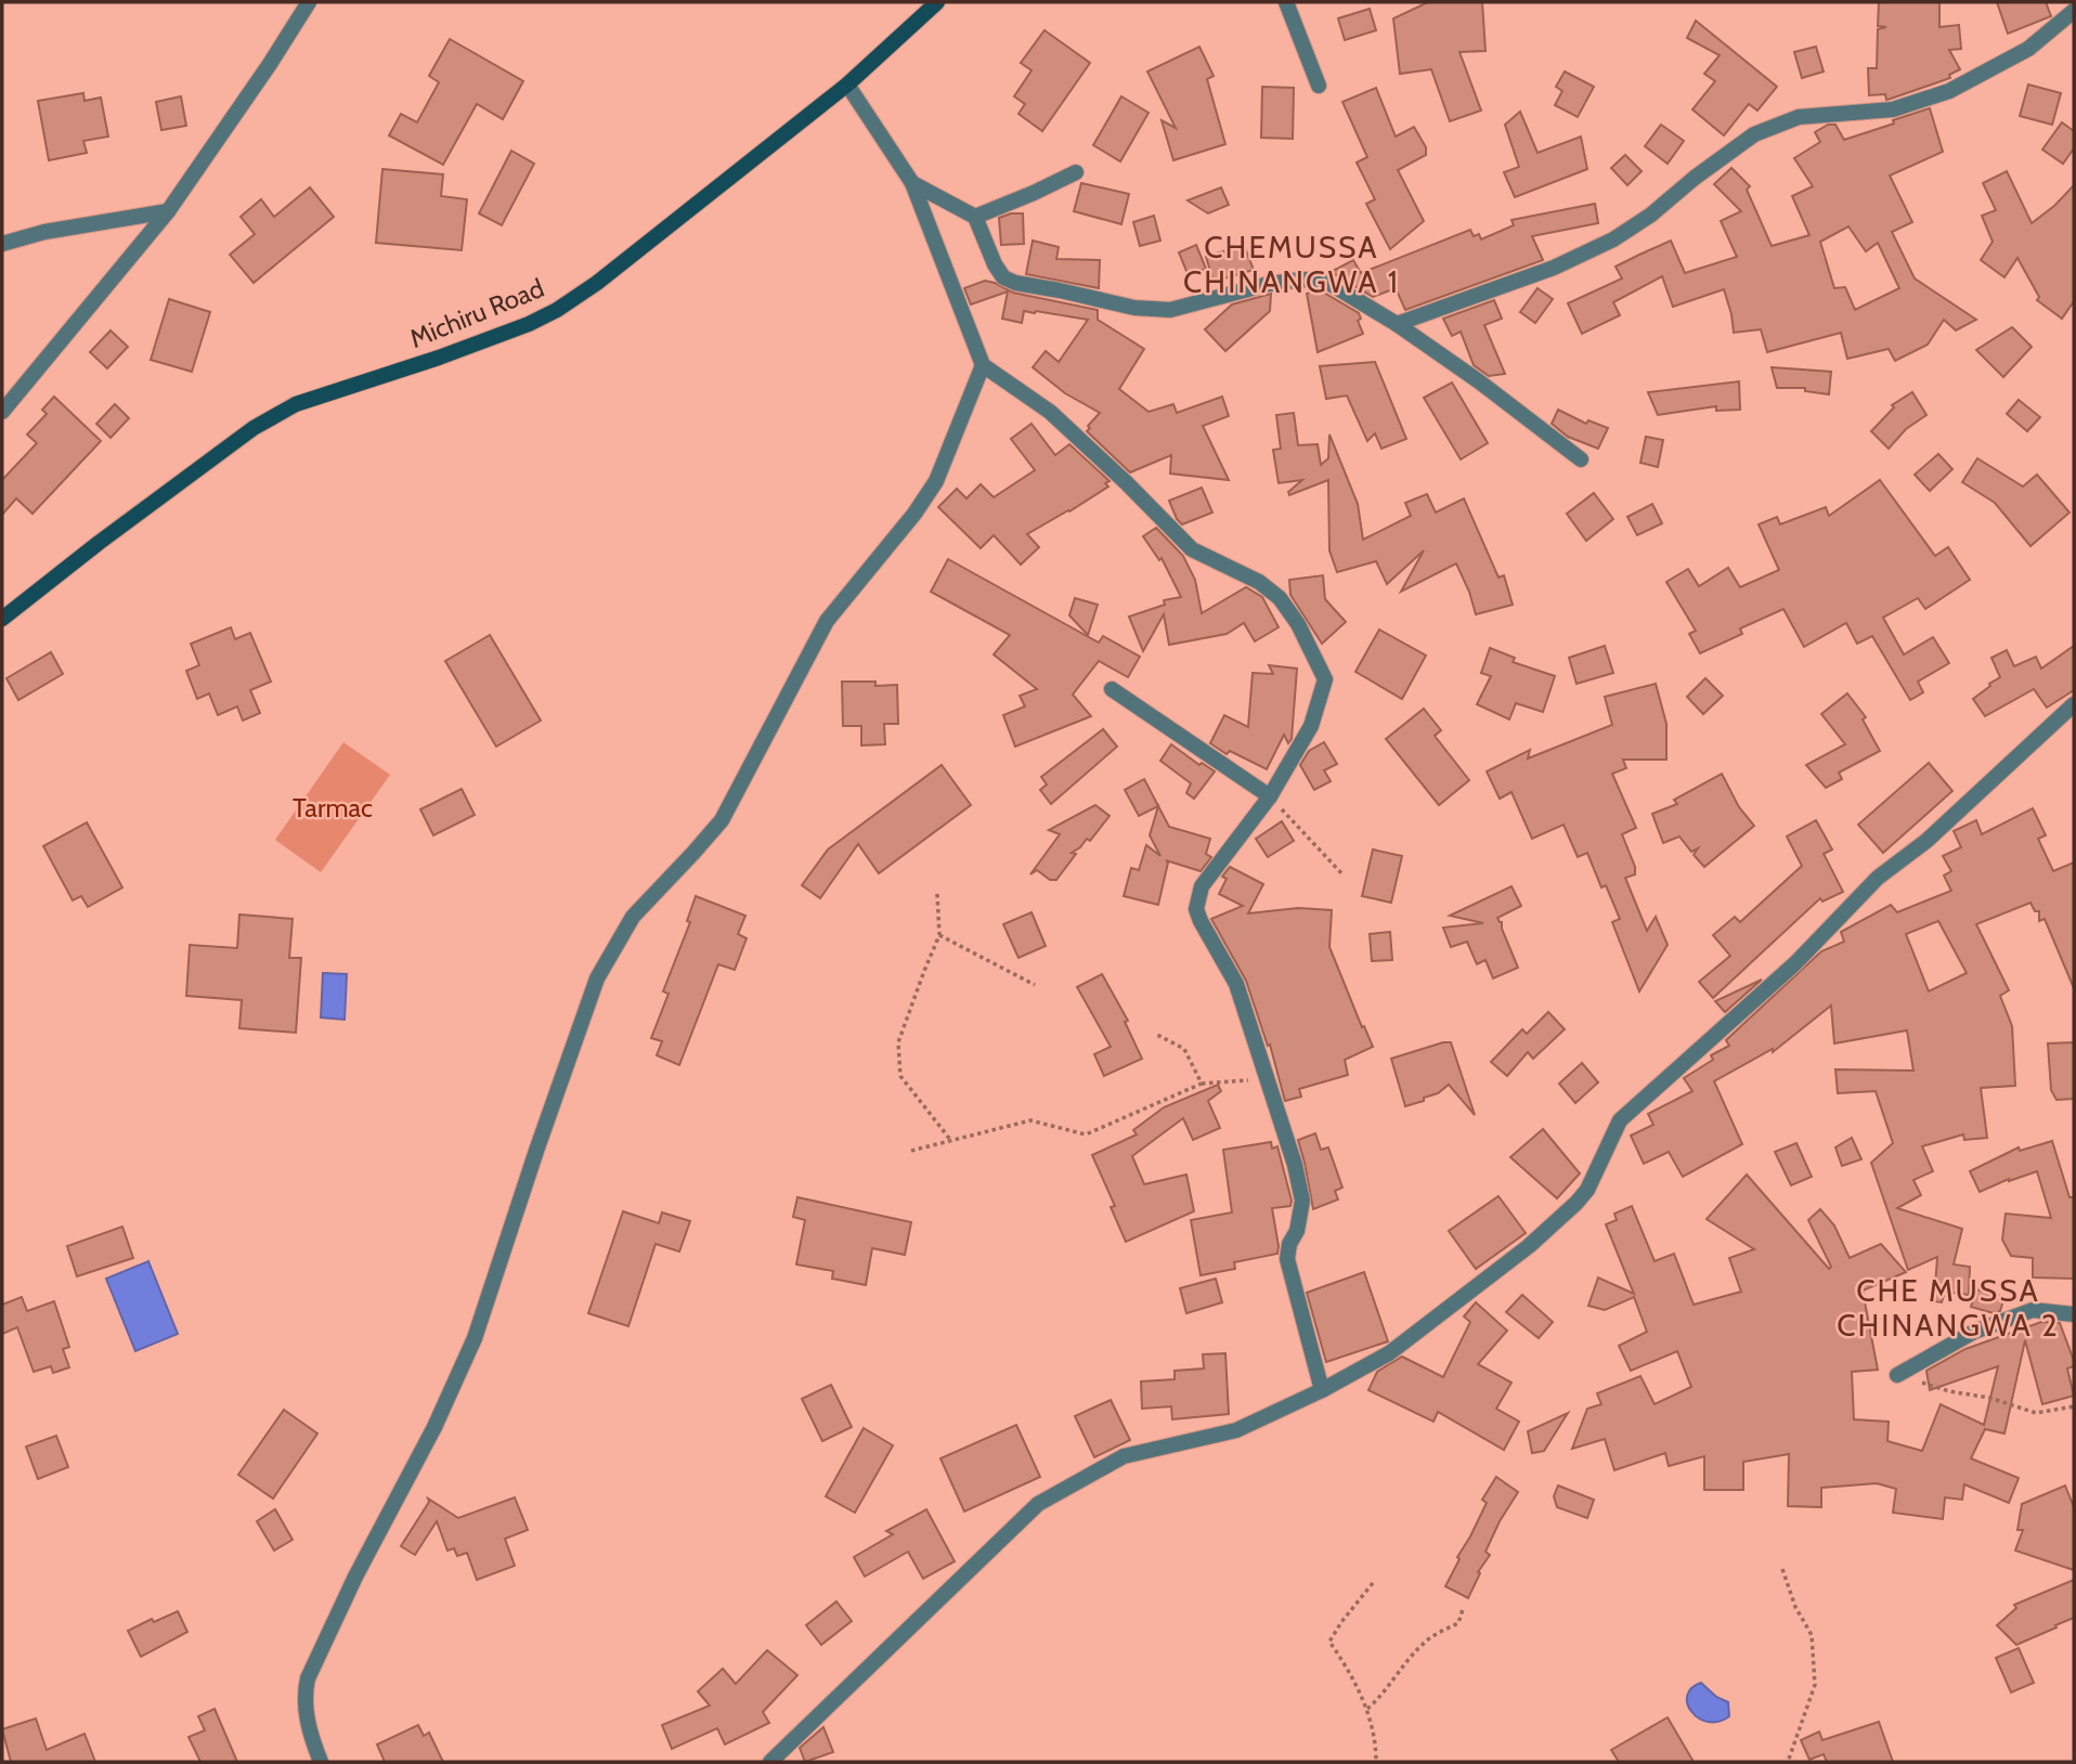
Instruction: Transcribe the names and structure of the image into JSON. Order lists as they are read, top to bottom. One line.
{"streets":{"street":["Michiru Road"]},"districts":["CHEMUSSA CHINANGWA 1","CHE MUSSA CHINANGWA 2"],"parks":["Tarmac"]}
